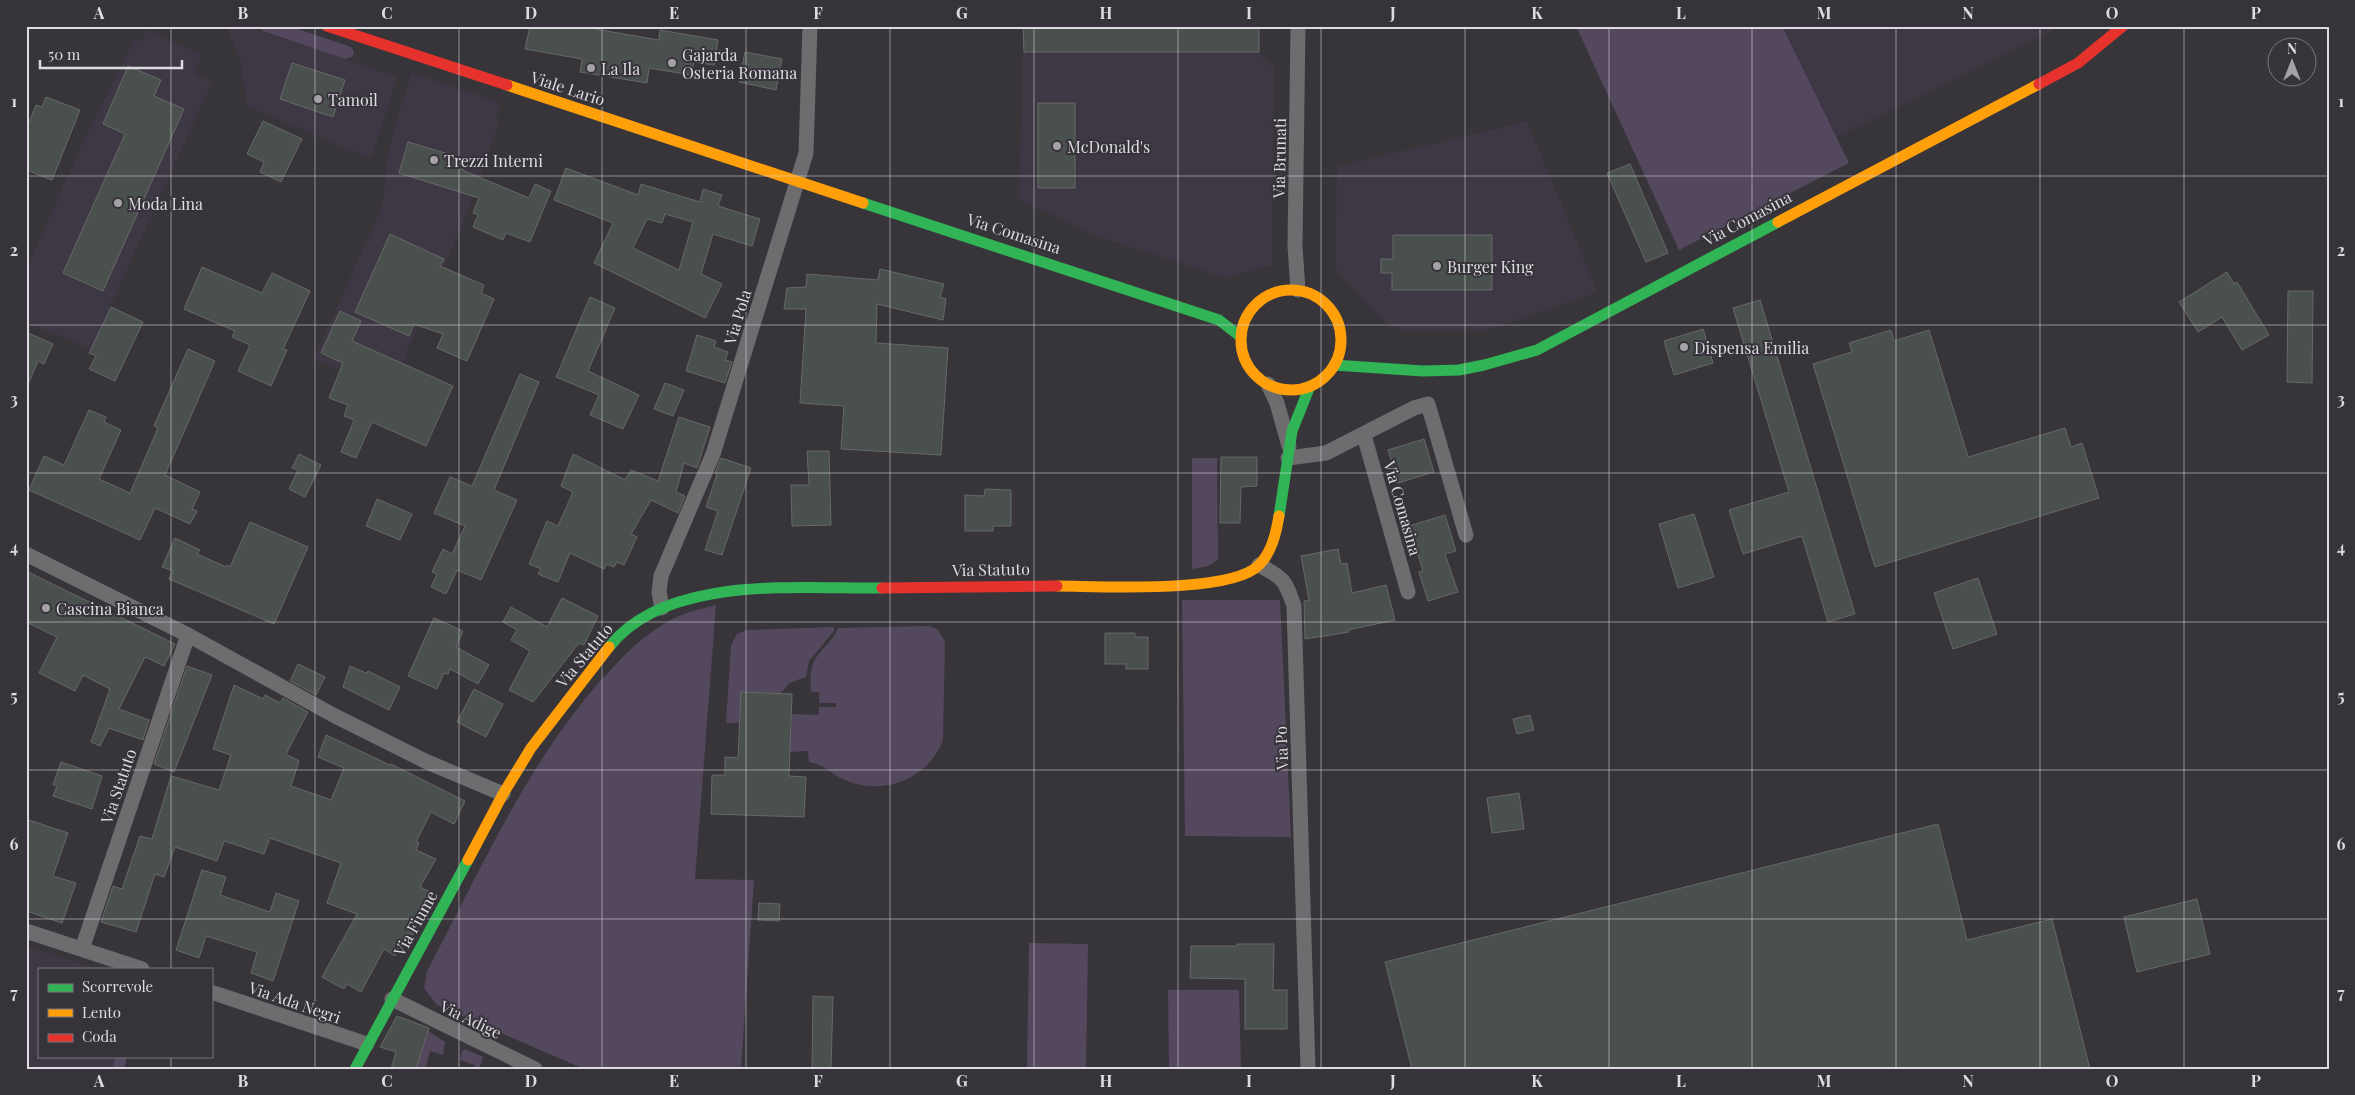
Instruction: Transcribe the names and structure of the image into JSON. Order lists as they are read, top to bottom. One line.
{"streets":{"main road":["Viale Lario","Via Comasina","Via Statuto","Via Fiume"],"street":["Via Brunati","Via Pola","Via Po","Via Ada Negri","Via Adige"]},"crossings":[["Viale Lario","Via Comasina"],["Viale Lario","Via Pola"],["Via Brunati","Via Comasina"],["Via Comasina","Via Pola"],["Via Pola","Via Statuto"],["Via Statuto","Via Po"],["Via Statuto","Via Fiume"],["Via Fiume","Via Ada Negri"],["Via Fiume","Via Adige"]],"places":["Gajarda Osteria Romana","La Ila","Tamoil","McDonald's","Trezzi Interni","Moda Lina","Burger King","Dispensa Emilia","Cascina Bianca"],"legend":["Scorrevole","Lento","Coda"],"scale_bar":"50 m","north":"top","grid":{"columns":["A","B","C","D","E","F","G","H","I","J","K","L","M","N","O","P"],"rows":["1","2","3","4","5","6","7"]}}
